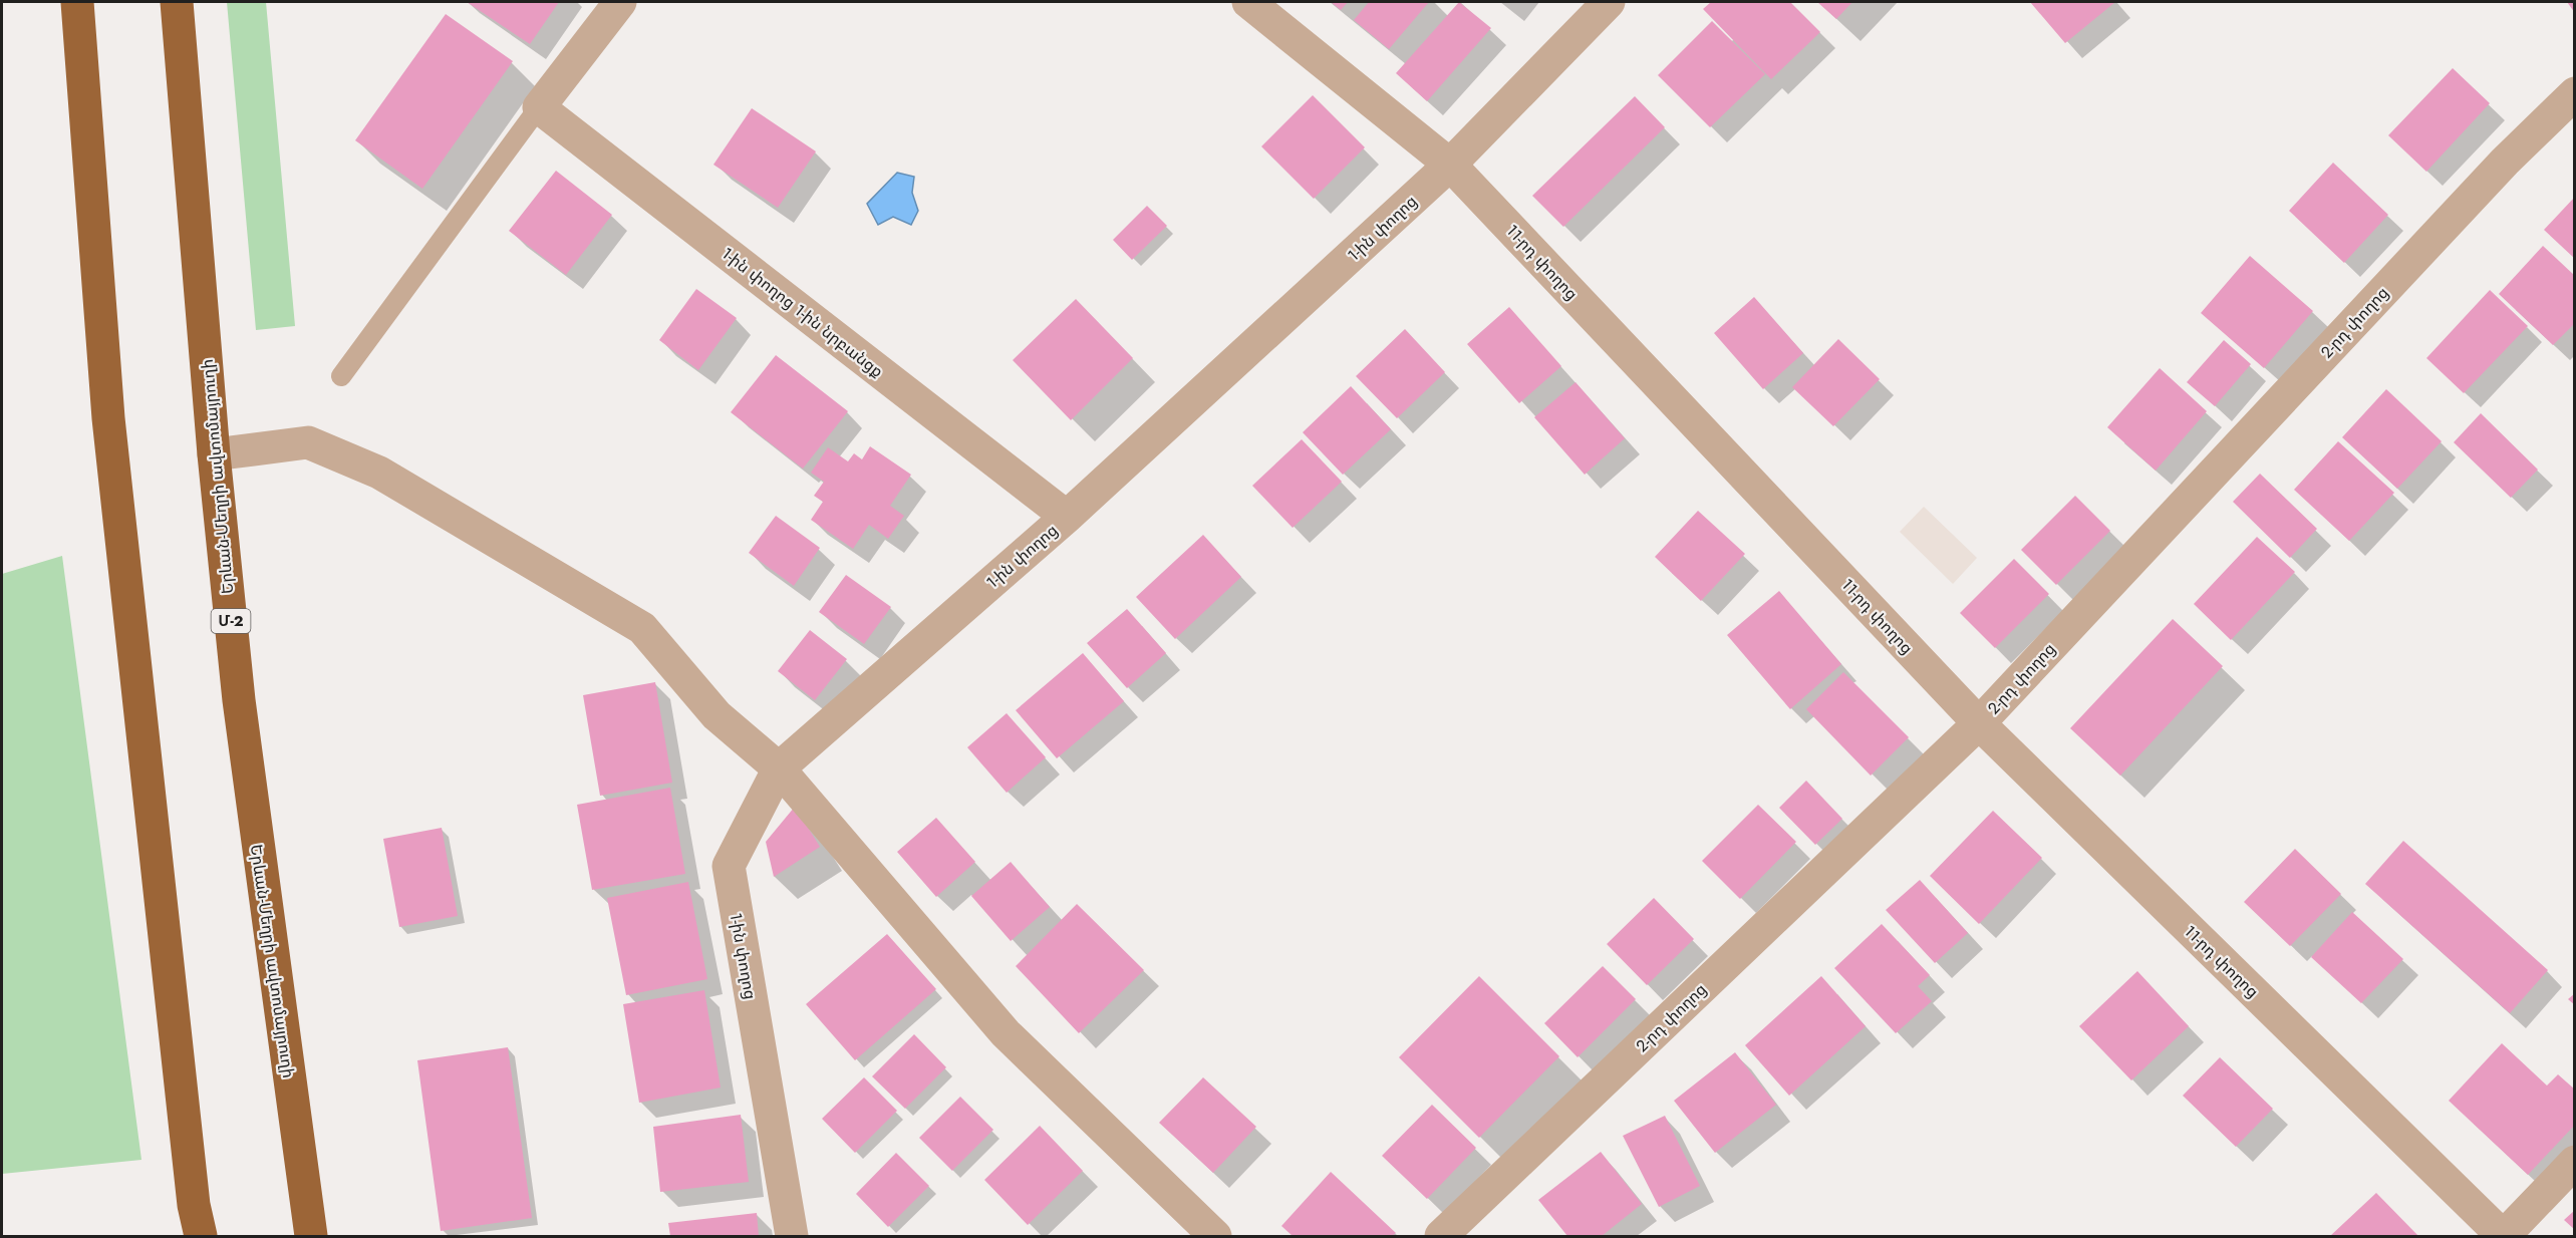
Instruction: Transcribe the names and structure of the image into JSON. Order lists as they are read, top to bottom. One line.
{"streets":{"highway":["Երևան-Մեղրի ավտոմայրուղի","Մ-2"],"street":["1-ին փողոց","11-րդ փողոց","1-ին փողոց 1-ին նրբանցք","2-րդ փողոց"]},"crossings":[["1-ին փողոց","11-րդ փողոց"],["1-ին փողոց","1-ին փողոց 1-ին նրբանցք"],["11-րդ փողոց","2-րդ փողոց"]]}
